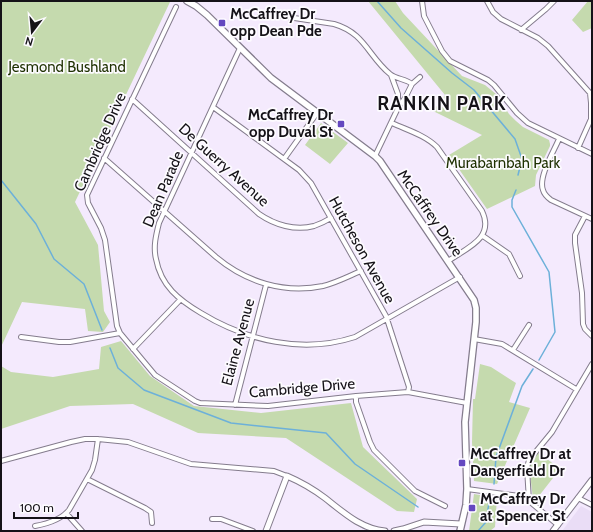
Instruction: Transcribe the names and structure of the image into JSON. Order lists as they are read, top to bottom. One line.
{"streets":{"main road":["McCaffrey Drive"],"street":["Cambridge Drive","De Guerry Avenue","Dean Parade","Hutcheson Avenue","Elaine Avenue"]},"crossings":[["Cambridge Drive","De Guerry Avenue"],["Cambridge Drive","Hutcheson Avenue"],["Cambridge Drive","Elaine Avenue"],["De Guerry Avenue","Dean Parade"],["De Guerry Avenue","Hutcheson Avenue"],["Dean Parade","McCaffrey Drive"],["Dean Parade","Hutcheson Avenue"],["Dean Parade","Elaine Avenue"]],"districts":["RANKIN PARK"],"parks":["Jesmond Bushland","Murabarnbah Park"],"places":{"transit":["McCaffrey Dr opp Dean Pde","McCaffrey Dr opp Duval St","McCaffrey Dr at Dangerfield Dr","McCaffrey Dr at Spencer St"]},"scale_bar":"100 m","north":"bottom"}
